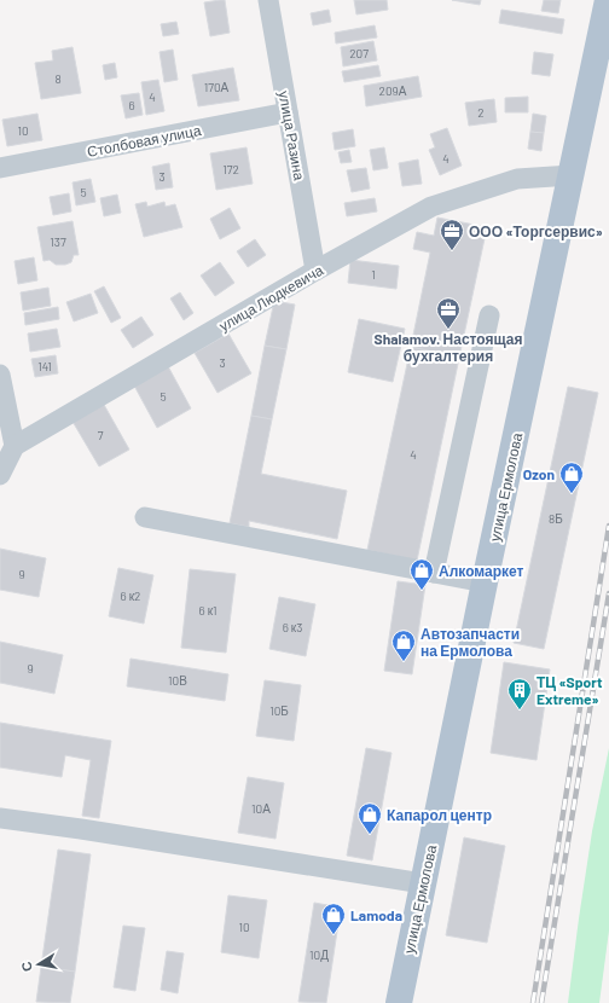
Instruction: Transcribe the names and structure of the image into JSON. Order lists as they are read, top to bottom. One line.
{"streets":{"main road":["улица Ермолова"],"street":["улица Разина","Столбовая улица","улица Людкевича"]},"crossings":[["улица Разина","Столбовая улица"],["улица Разина","улица Людкевича"],["улица Людкевича","улица Ермолова"]],"places":{"office":["ООО «Торгсервис»","Shalamov. Настоящая бухгалтерия"],"shop":["Ozon","Алкомаркет","Автозапчасти на Ермолова","Капарол центр","Lamoda"],"building":["ТЦ «Sport Extreme»"]},"house_numbers":["207","8","170А","209А","4","6","2","10","4","172","3","5","137","1","3","141","5","7","4","8Б","9","6 к2","6 к1","6 к3","9","10В","10Б","10А","10","10Д"],"north":"left"}
